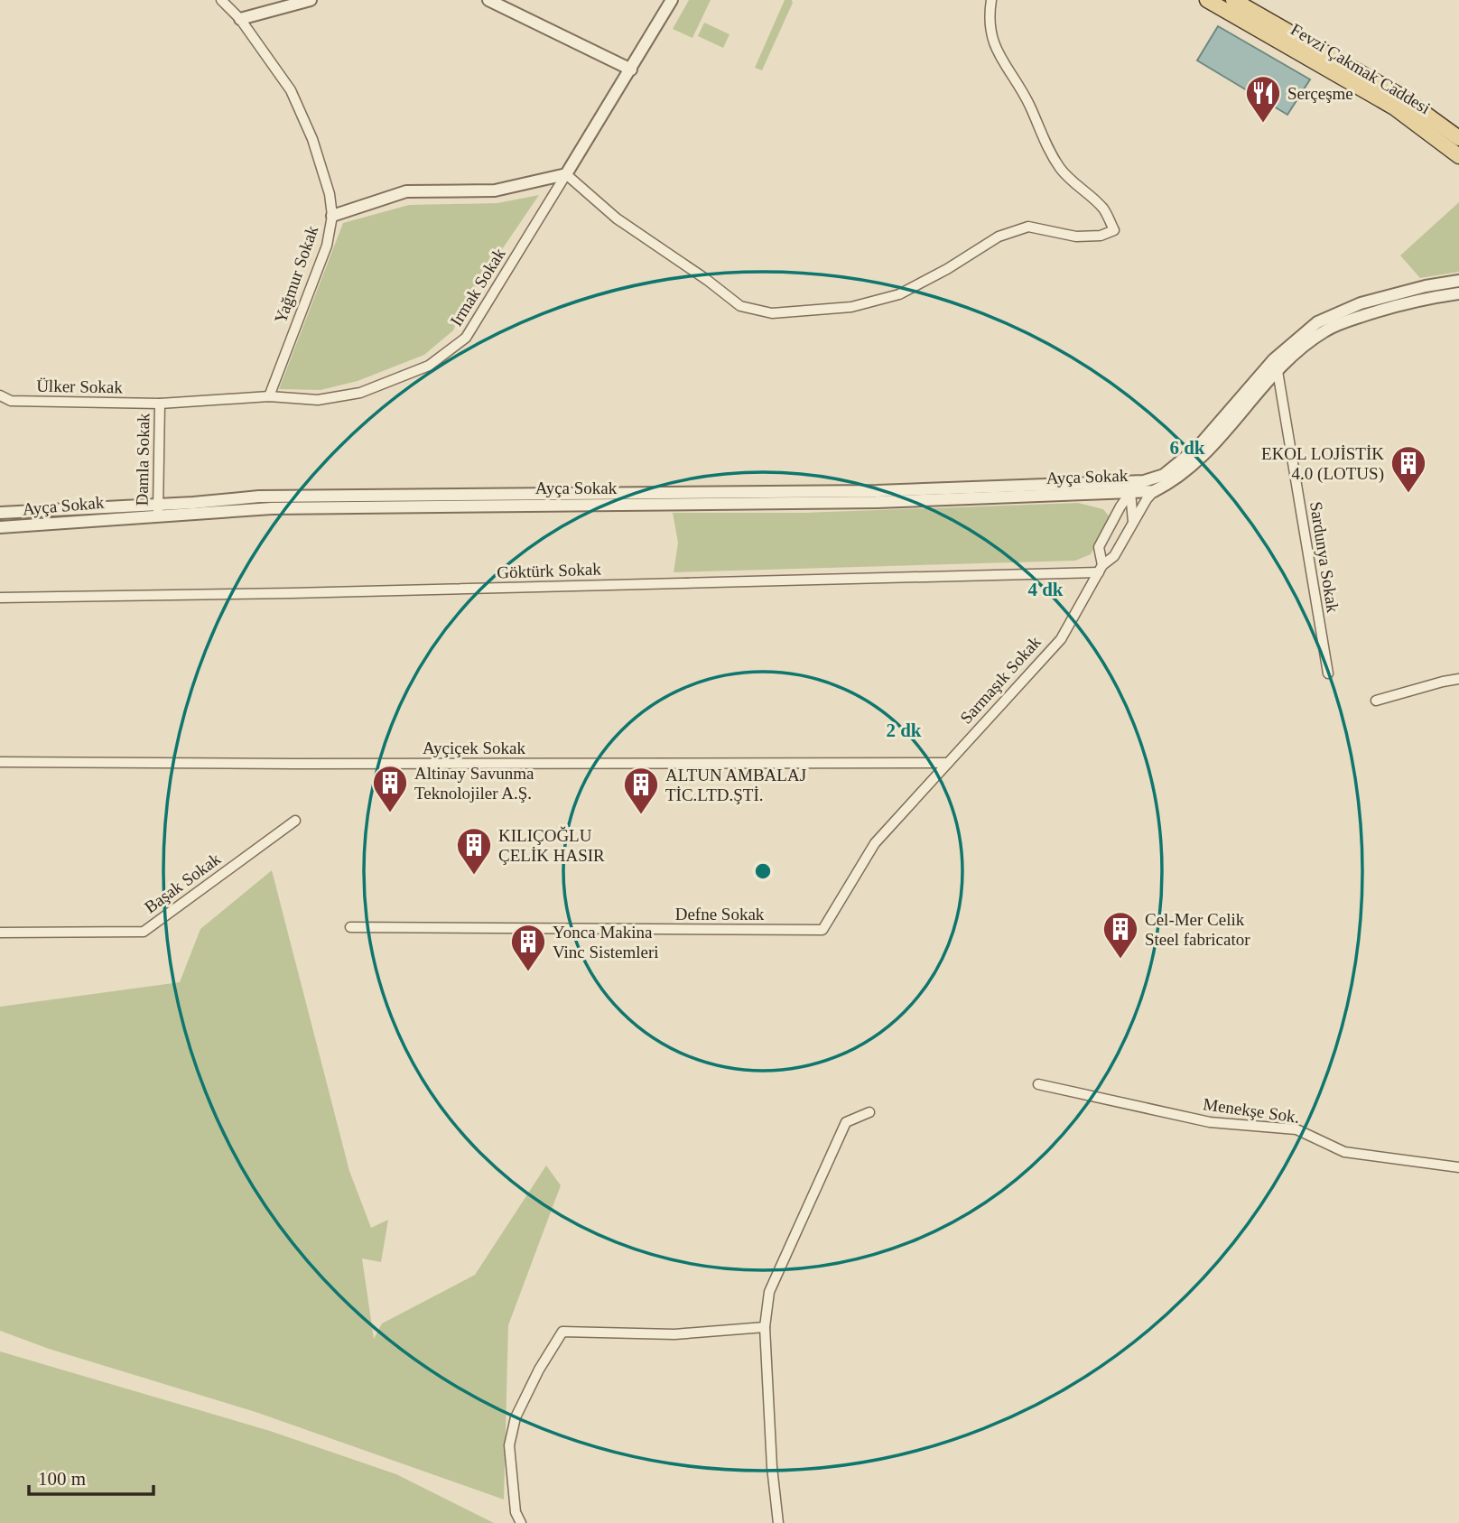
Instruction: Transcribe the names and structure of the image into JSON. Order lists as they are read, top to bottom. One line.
{"streets":{"main road":["Fevzi Çakmak Caddesi"],"street":["Yağmur Sokak","Irmak Sokak","Ülker Sokak","Damla Sokak","Ayça Sokak","Sardunya Sokak","Göktürk Sokak","Sarmaşık Sokak","Ayçiçek Sokak","Başak Sokak","Defne Sokak","Menekşe Sok."]},"crossings":[["Yağmur Sokak","Irmak Sokak"],["Irmak Sokak","Ülker Sokak"],["Irmak Sokak","Damla Sokak"],["Ülker Sokak","Damla Sokak"],["Damla Sokak","Ayça Sokak"],["Ayça Sokak","Sarmaşık Sokak"],["Sardunya Sokak","Sarmaşık Sokak"],["Göktürk Sokak","Sarmaşık Sokak"],["Sarmaşık Sokak","Ayçiçek Sokak"],["Sarmaşık Sokak","Defne Sokak"]],"places":{"restaurant":["Serçeşme"],"building":["EKOL LOJİSTİK 4.0 (LOTUS)","Altinay Savunma Teknolojiler A.Ş.","ALTUN AMBALAJ TİC.LTD.ŞTİ.","KILIÇOĞLU ÇELİK HASIR","Cel-Mer Celik Steel fabricator","Yonca Makina Vinc Sistemleri"]},"scale_bar":"100 m","rings":["6 dk","4 dk","2 dk"]}
